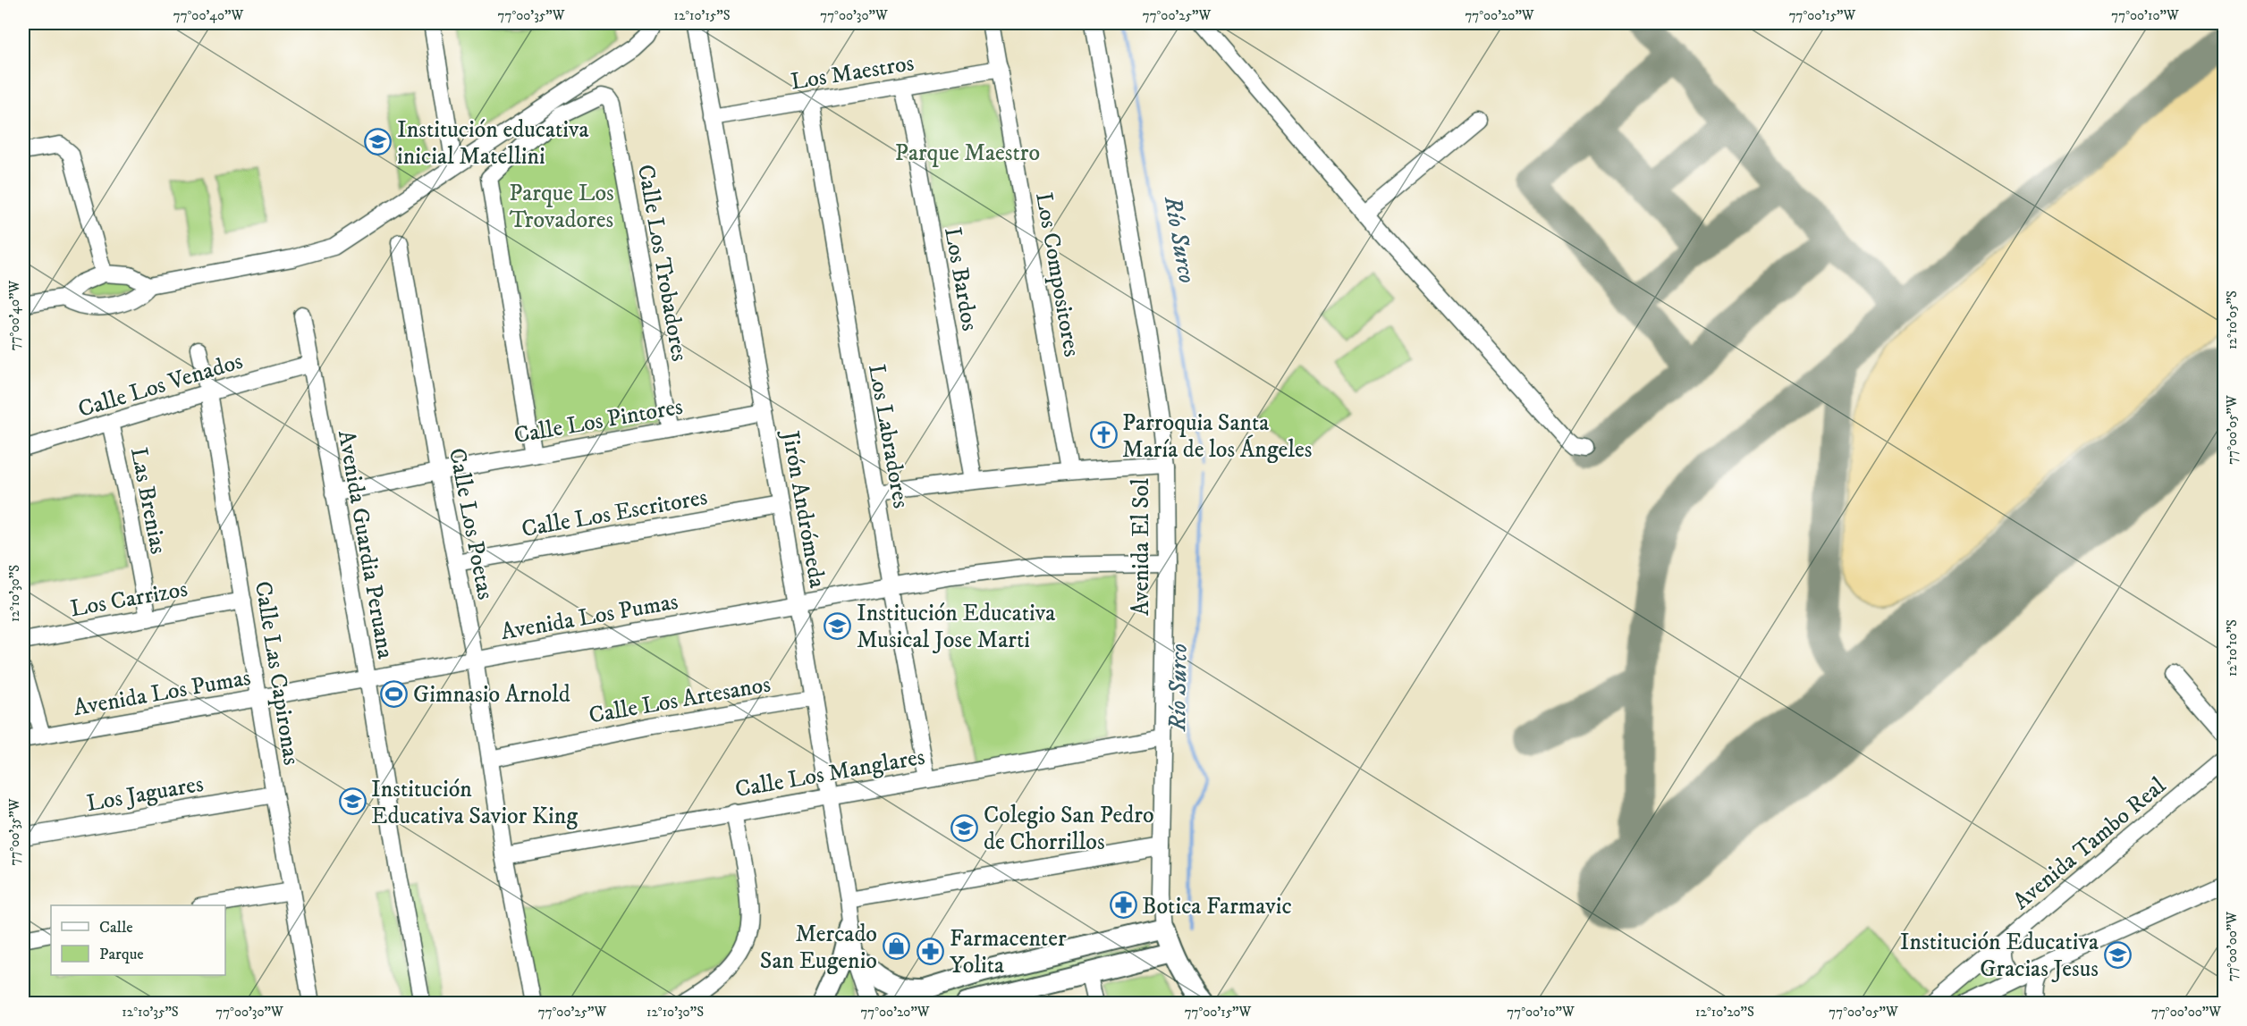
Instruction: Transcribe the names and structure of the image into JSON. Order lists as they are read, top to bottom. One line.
{"streets":{"main road":["Avenida El Sol"],"street":["Los Maestros","Calle Los Trobadores","Los Compositores","Los Bardos","Calle Los Venados","Calle Los Pintores","Los Labradores","Las Brenias","Jirón Andrómeda","Calle Los Escritores","Calle Los Poetas","Avenida Guardia Peruana","Los Carrizos","Avenida Los Pumas","Calle Las Capironas","Calle Los Artesanos","Calle Los Manglares","Los Jaguares","Avenida Tambo Real"]},"crossings":[["Los Maestros","Los Compositores"],["Los Maestros","Los Bardos"],["Los Maestros","Los Labradores"],["Los Maestros","Jirón Andrómeda"],["Calle Los Trobadores","Calle Los Pintores"],["Calle Los Venados","Las Brenias"],["Calle Los Venados","Avenida Guardia Peruana"],["Calle Los Venados","Calle Las Capironas"],["Calle Los Pintores","Jirón Andrómeda"],["Calle Los Pintores","Calle Los Poetas"],["Calle Los Pintores","Avenida Guardia Peruana"],["Los Labradores","Avenida Los Pumas"],["Los Labradores","Calle Los Manglares"],["Las Brenias","Los Carrizos"],["Jirón Andrómeda","Calle Los Escritores"],["Jirón Andrómeda","Avenida Los Pumas"],["Jirón Andrómeda","Calle Los Artesanos"],["Jirón Andrómeda","Calle Los Manglares"],["Calle Los Escritores","Calle Los Poetas"],["Calle Los Poetas","Avenida Los Pumas"],["Calle Los Poetas","Calle Los Artesanos"],["Calle Los Poetas","Calle Los Manglares"],["Avenida Guardia Peruana","Avenida Los Pumas"],["Avenida El Sol","Avenida Los Pumas"],["Avenida El Sol","Calle Los Manglares"],["Los Carrizos","Calle Las Capironas"],["Avenida Los Pumas","Calle Las Capironas"],["Calle Las Capironas","Los Jaguares"]],"water":["Río Surco"],"parks":["Parque Maestro","Parque Los Trovadores"],"places":{"school or university":["Institución educativa inicial Matellini","Institución Educativa Musical Jose Marti","Institución Educativa Savior King","Colegio San Pedro de Chorrillos","Institución Educativa Gracias Jesus"],"church":["Parroquia Santa María de los Ángeles"],"sports":["Gimnasio Arnold"],"pharmacy":["Botica Farmavic","Farmacenter Yolita"],"shop":["Mercado San Eugenio"]},"legend":["Calle","Parque"],"coordinates":["77°00'40\"W","77°00'35\"W","12°10'15\"S","77°00'30\"W","77°00'25\"W","77°00'20\"W","77°00'15\"W","77°00'10\"W","12°10'05\"S","77°00'05\"W","12°10'30\"S","12°10'10\"S","77°00'00\"W","12°10'35\"S","12°10'20\"S"]}
